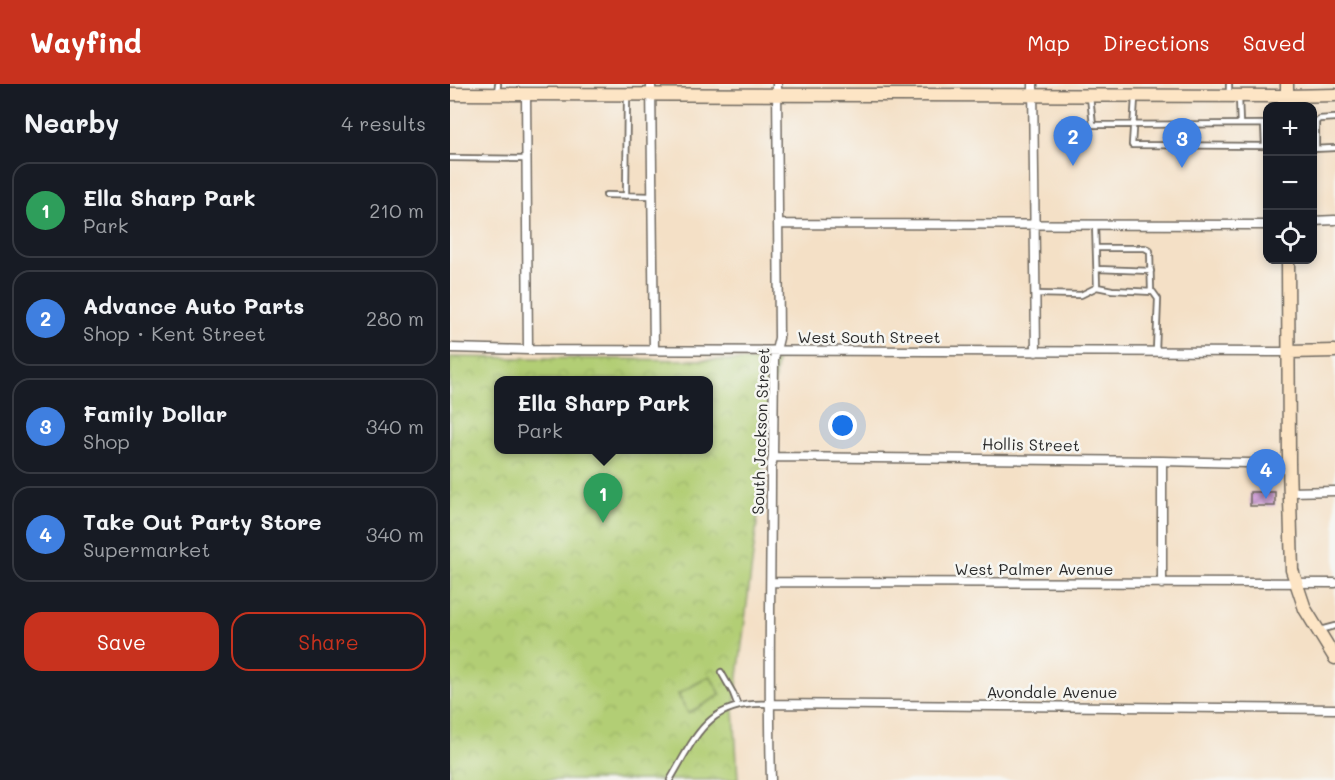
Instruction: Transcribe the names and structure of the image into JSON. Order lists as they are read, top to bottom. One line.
{"streets":{"street":["West South Street","South Jackson Street","Hollis Street","West Palmer Avenue","Avondale Avenue"]},"crossings":[["West South Street","South Jackson Street"],["South Jackson Street","Hollis Street"],["South Jackson Street","West Palmer Avenue"],["South Jackson Street","Avondale Avenue"]],"page":{"header":"Wayfind","nav":["Map","Directions","Saved"],"heading":["Nearby","4 results"],"map_buttons":["+","−"],"pins":["2","3","4","1"],"list":[{"mark":"1","name":"Ella Sharp Park","note":"Park","value":"210 m"},{"mark":"2","name":"Advance Auto Parts","note":"Shop · Kent Street","value":"280 m"},{"mark":"3","name":"Family Dollar","note":"Shop","value":"340 m"},{"mark":"4","name":"Take Out Party Store","note":"Supermarket","value":"340 m"}],"popup":["Ella Sharp Park","Park"],"buttons":["Save","Share"]}}
